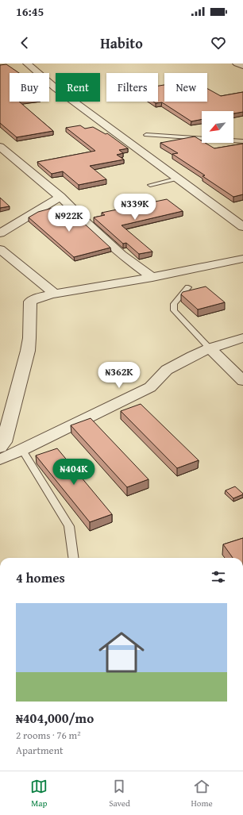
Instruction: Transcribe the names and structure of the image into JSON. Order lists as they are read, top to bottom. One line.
{"north":"bottom left","page":{"status":"16:45","header":"Habito","chip":["Buy","Rent","Filters","New"],"price":["₦339K","₦922K","₦362K","₦404K"],"heading":"4 homes","list":[{"name":"₦404,000/mo","note":"2 rooms · 76 m² · Apartment"}],"tabs":["Map","Saved","Home"]}}
